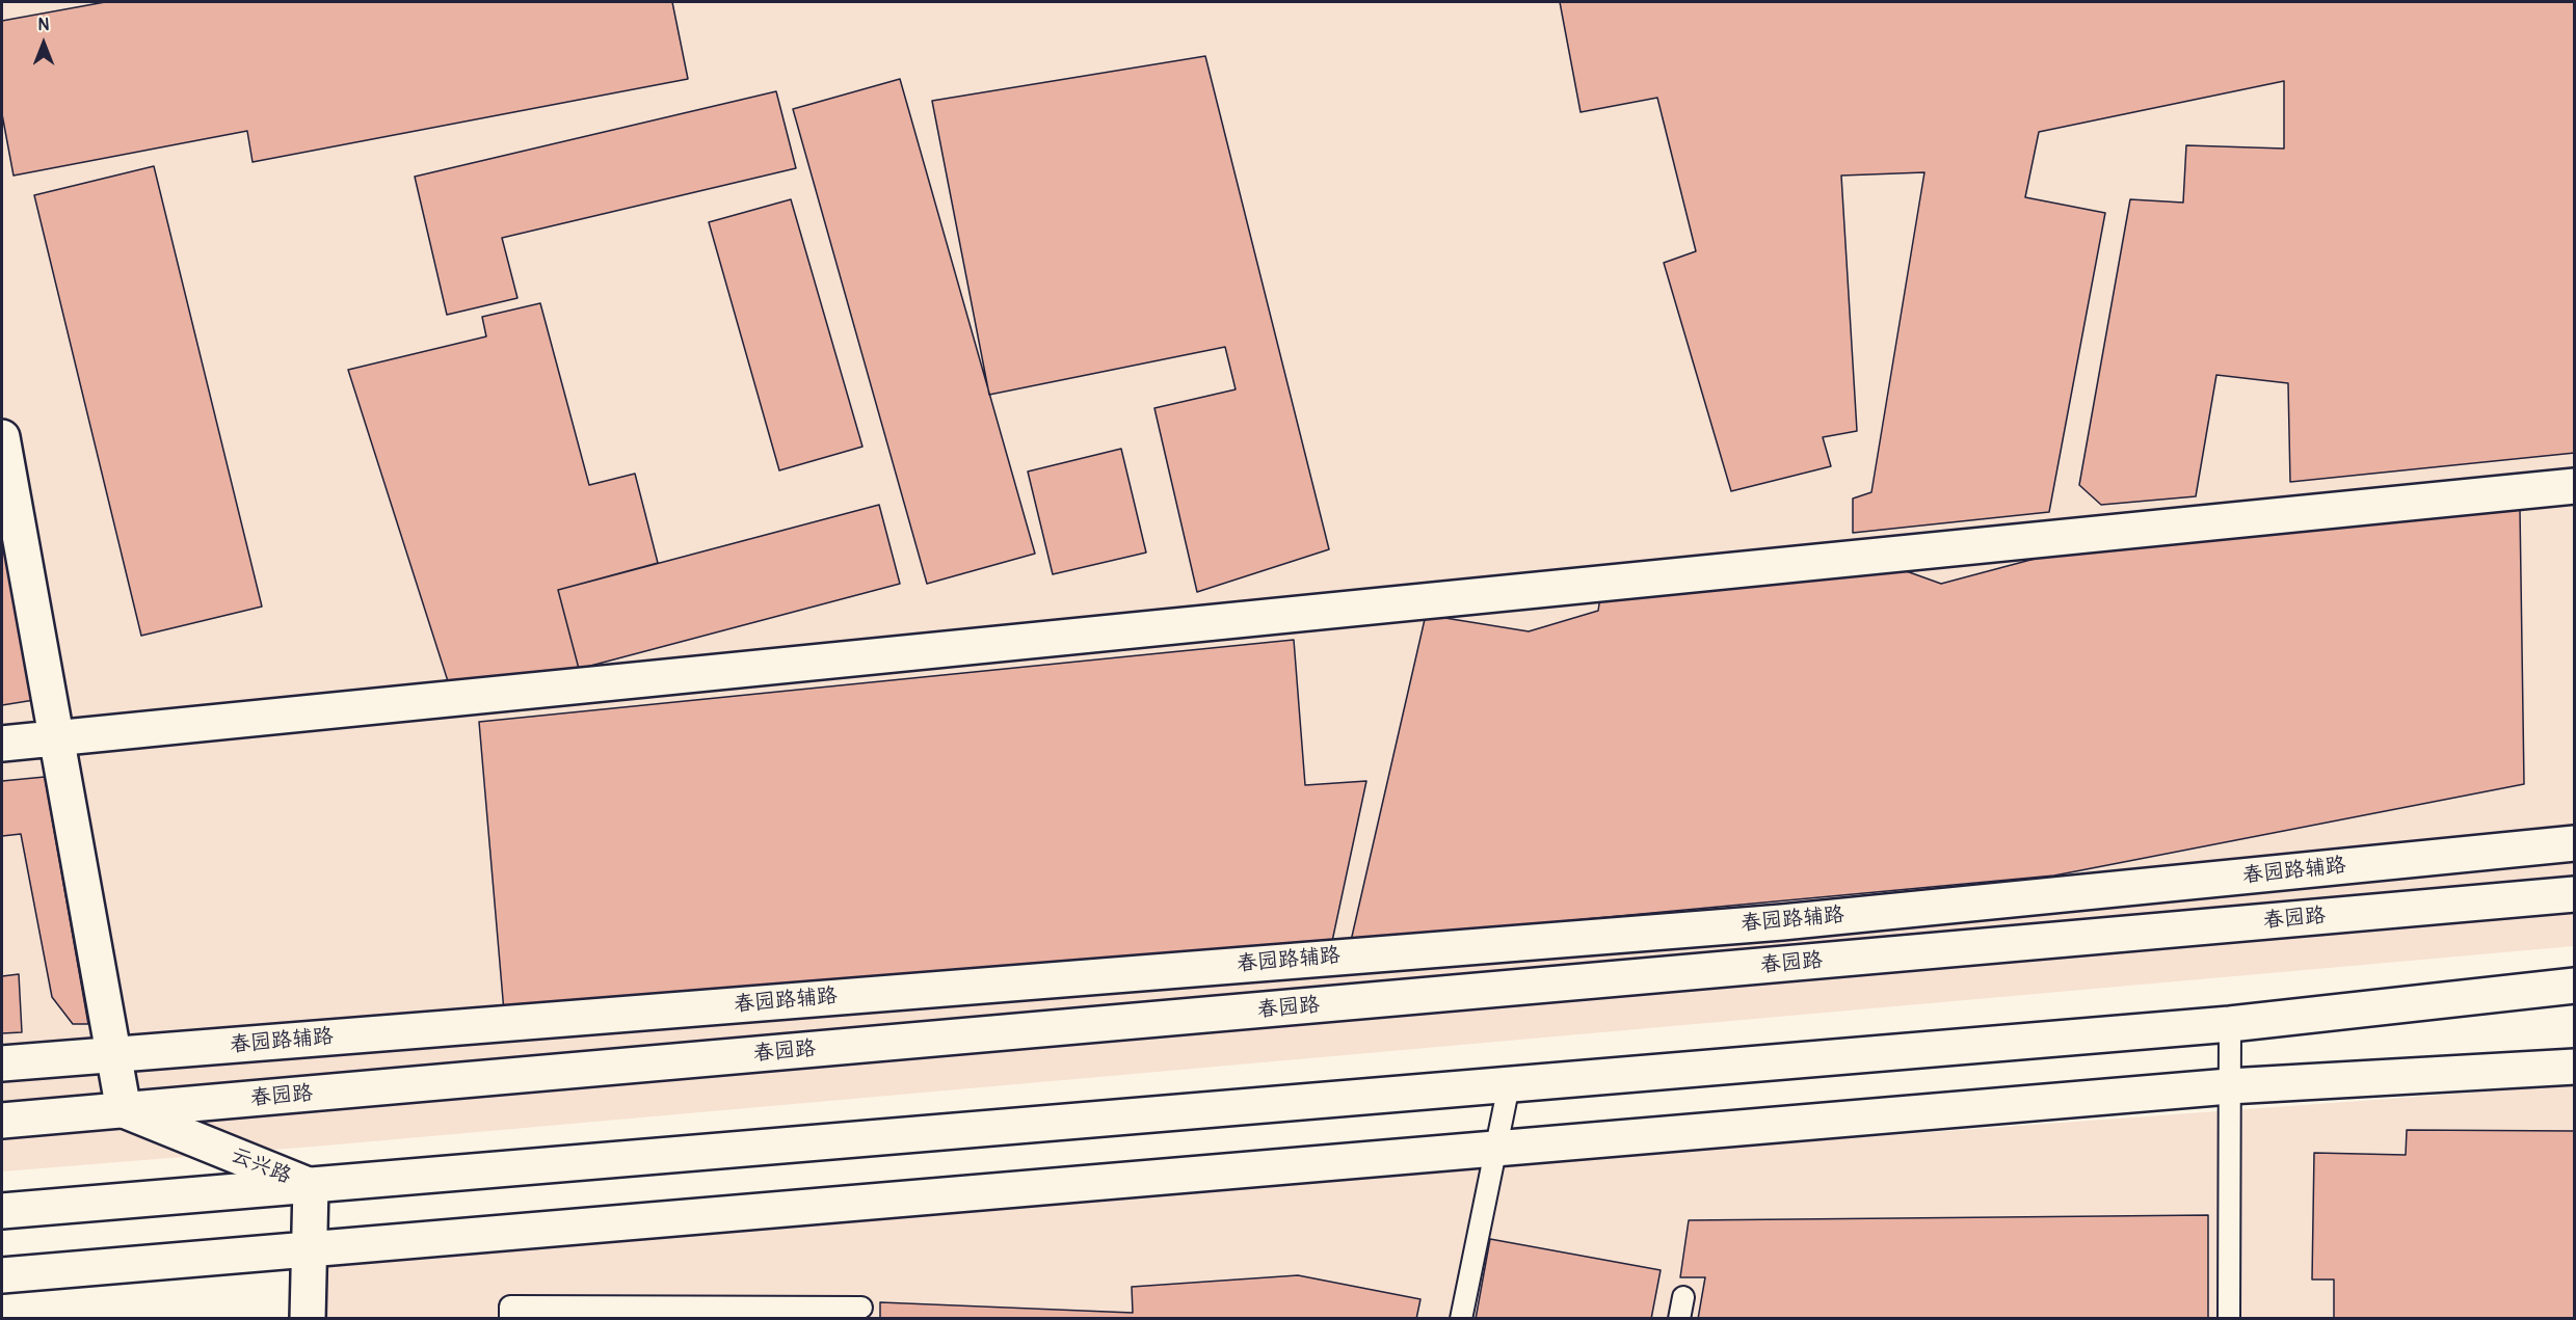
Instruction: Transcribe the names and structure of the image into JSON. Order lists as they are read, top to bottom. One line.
{"streets":{"street":["春园路辅路","春园路","云兴路"]},"crossings":[["春园路","云兴路"]],"north":"top"}
